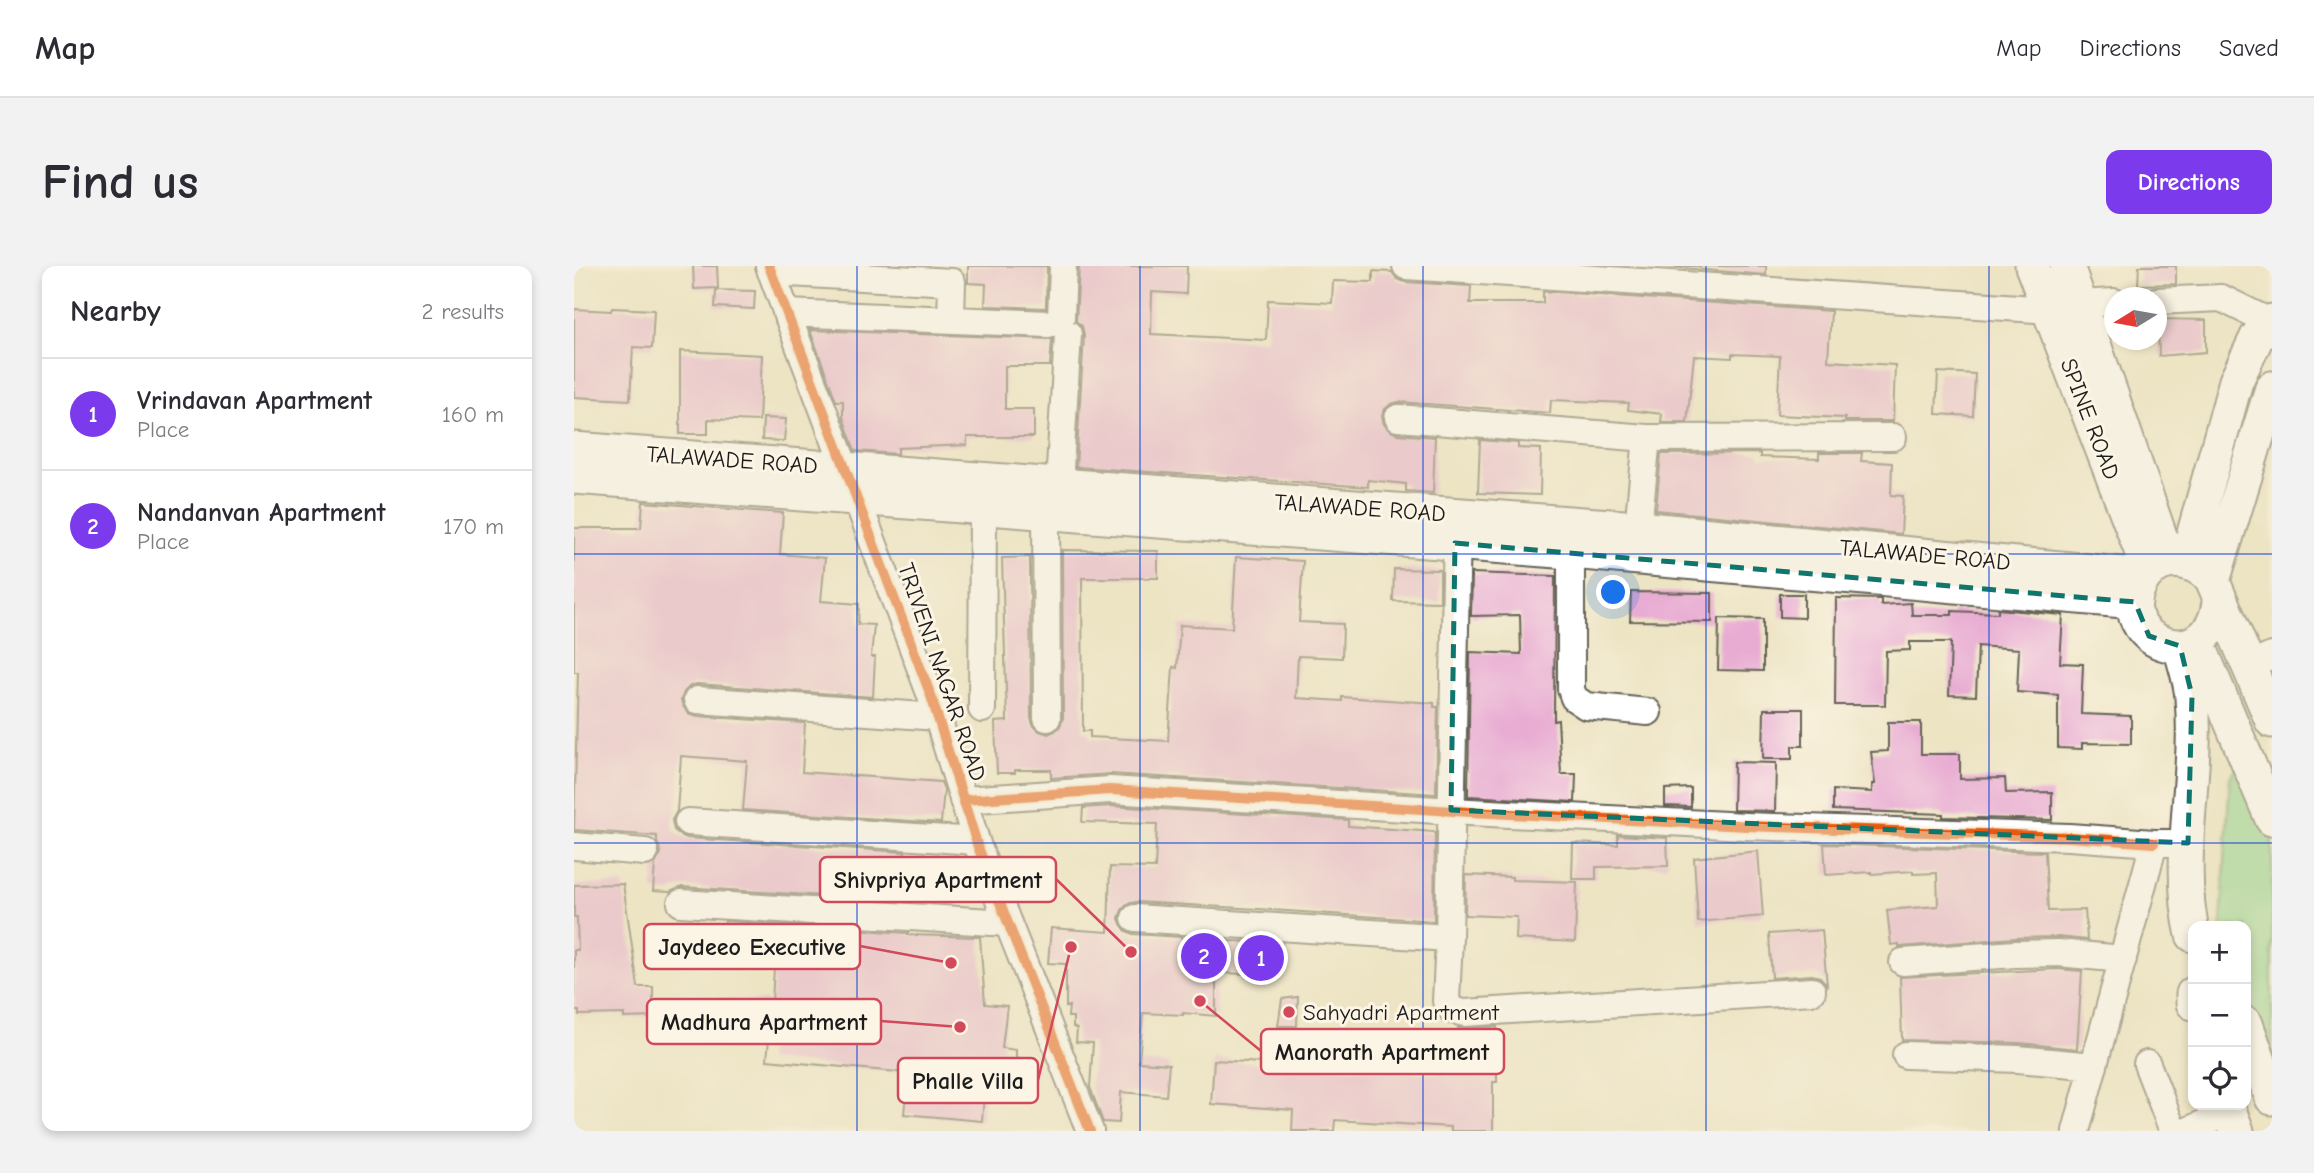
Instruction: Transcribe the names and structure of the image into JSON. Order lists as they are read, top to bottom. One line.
{"streets":{"main road":["SPINE ROAD","TALAWADE ROAD"],"street":["TRIVENI NAGAR ROAD"]},"crossings":[["SPINE ROAD","TALAWADE ROAD"],["TALAWADE ROAD","TRIVENI NAGAR ROAD"]],"places":["Phalle Villa","Shivpriya Apartment","Jaydeeo Executive","Manorath Apartment","Sahyadri Apartment","Madhura Apartment"],"north":"left","page":{"header":"Map","nav":["Map","Directions","Saved"],"buttons":"Directions","title":"Find us","heading":["Nearby","2 results"],"list":[{"mark":"1","name":"Vrindavan Apartment","note":"Place","value":"160 m"},{"mark":"2","name":"Nandanvan Apartment","note":"Place","value":"170 m"}],"map_buttons":["+","−"],"pins":["2","1"]}}
